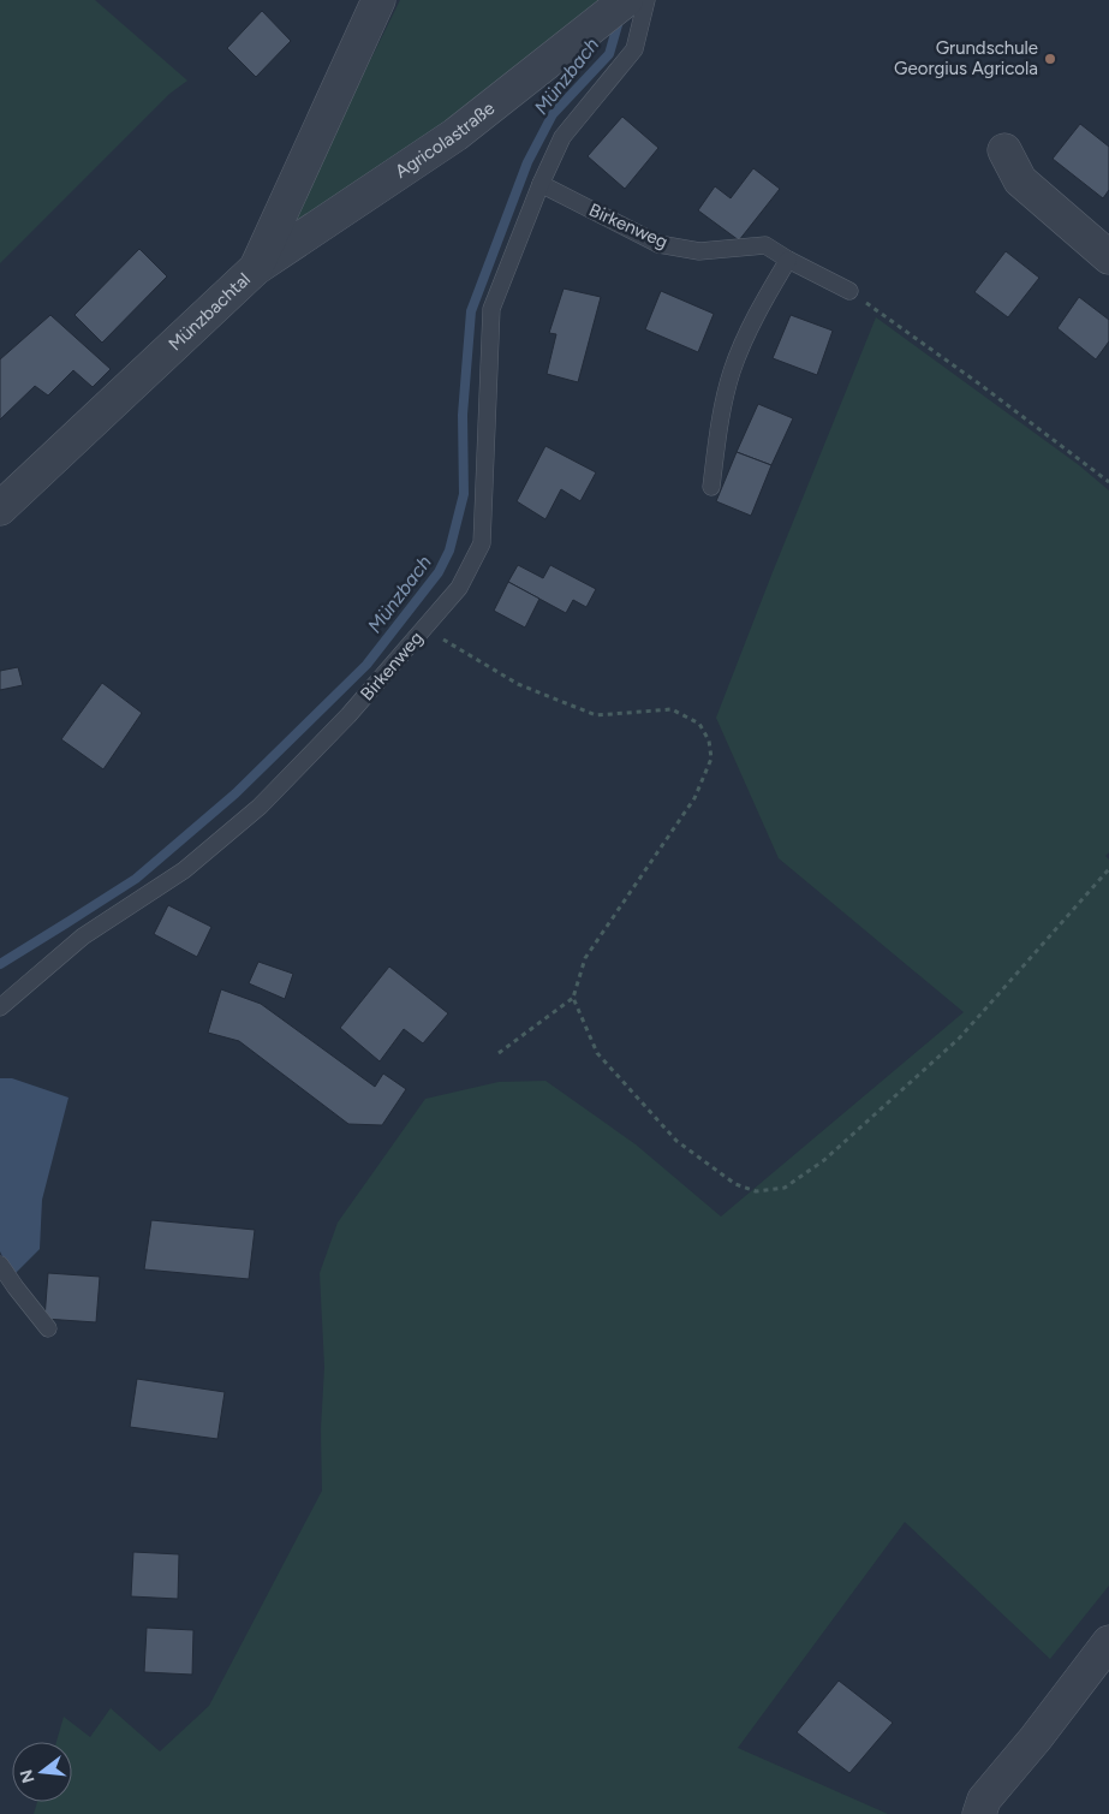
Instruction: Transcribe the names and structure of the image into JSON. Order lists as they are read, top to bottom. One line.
{"streets":{"street":["Agricolastraße","Münzbachtal"],"lane":["Birkenweg"]},"crossings":[["Agricolastraße","Münzbachtal"]],"water":["Münzbach"],"places":["Grundschule Georgius Agricola"],"north":"left"}
